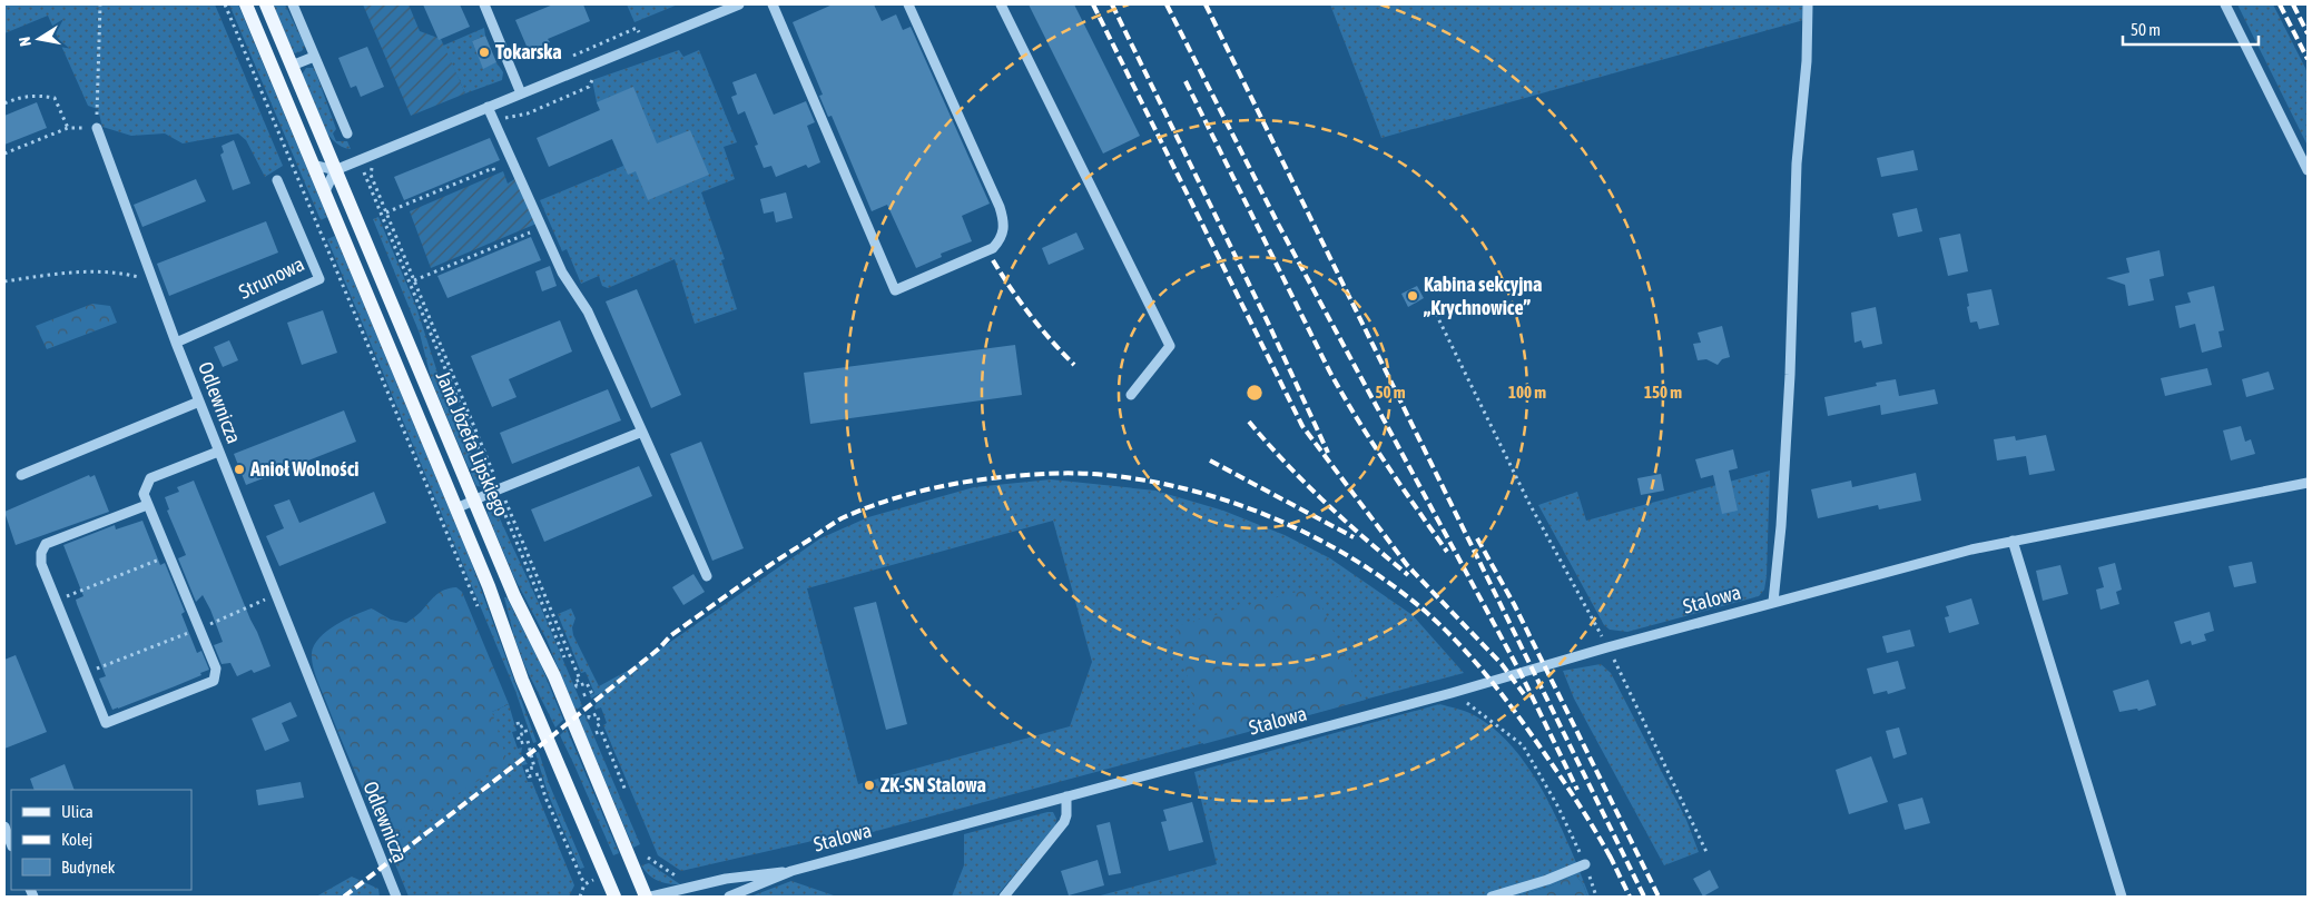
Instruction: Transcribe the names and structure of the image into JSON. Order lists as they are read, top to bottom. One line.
{"streets":{"main road":["Jana Józefa Lipskiego"],"street":["Strunowa","Odlewnicza","Stalowa"]},"crossings":[["Strunowa","Odlewnicza"]],"places":["Tokarska","Kabina sekcyjna „Krychnowice”","Anioł Wolności","ZK-SN Stalowa"],"legend":["Ulica","Kolej","Budynek"],"scale_bar":"50 m","north":"left","rings":["50 m","100 m","150 m"]}
